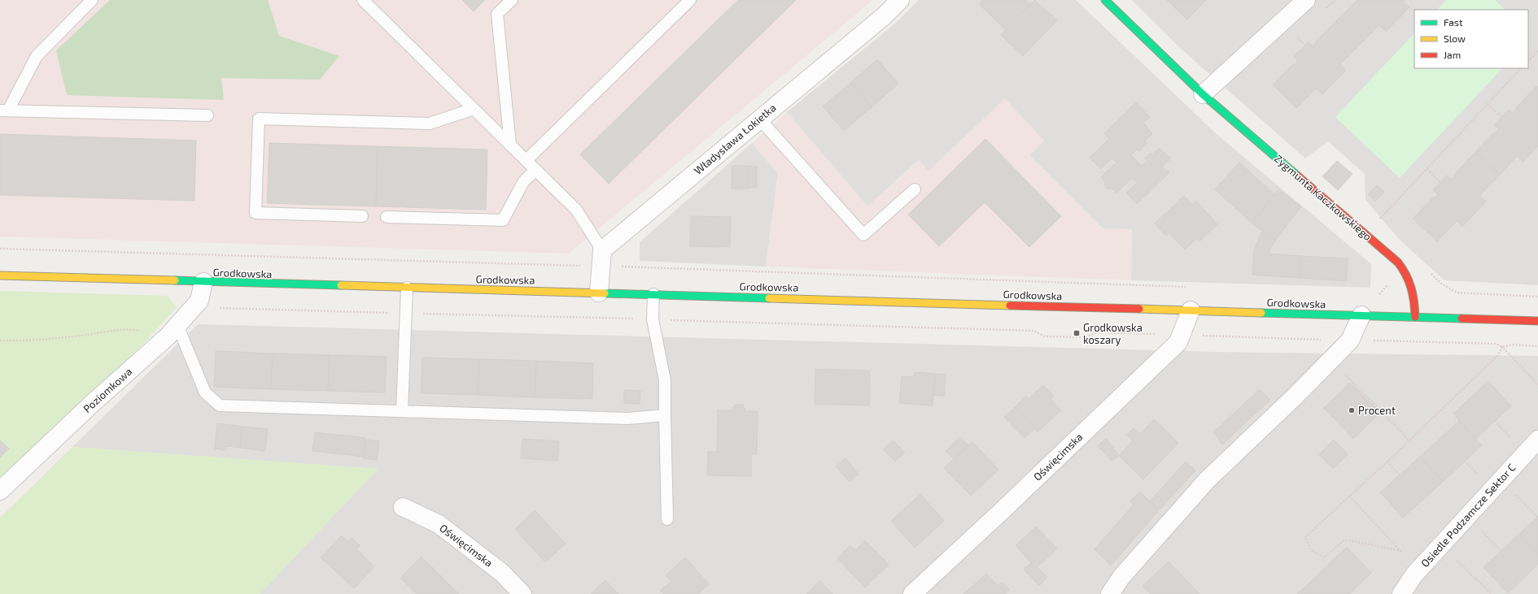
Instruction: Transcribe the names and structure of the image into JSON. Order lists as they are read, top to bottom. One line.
{"streets":{"main road":["Zygmunta Kaczkowskiego","Grodkowska"],"street":["Władysława Łokietka","Poziomkowa","Oświęcimska","Osiedle Podzamcze Sektor C"]},"crossings":[["Zygmunta Kaczkowskiego","Grodkowska"],["Grodkowska","Poziomkowa"],["Grodkowska","Oświęcimska"]],"places":{"transit":["Grodkowska koszary"],"other":["Procent"]},"legend":["Fast","Slow","Jam"]}
